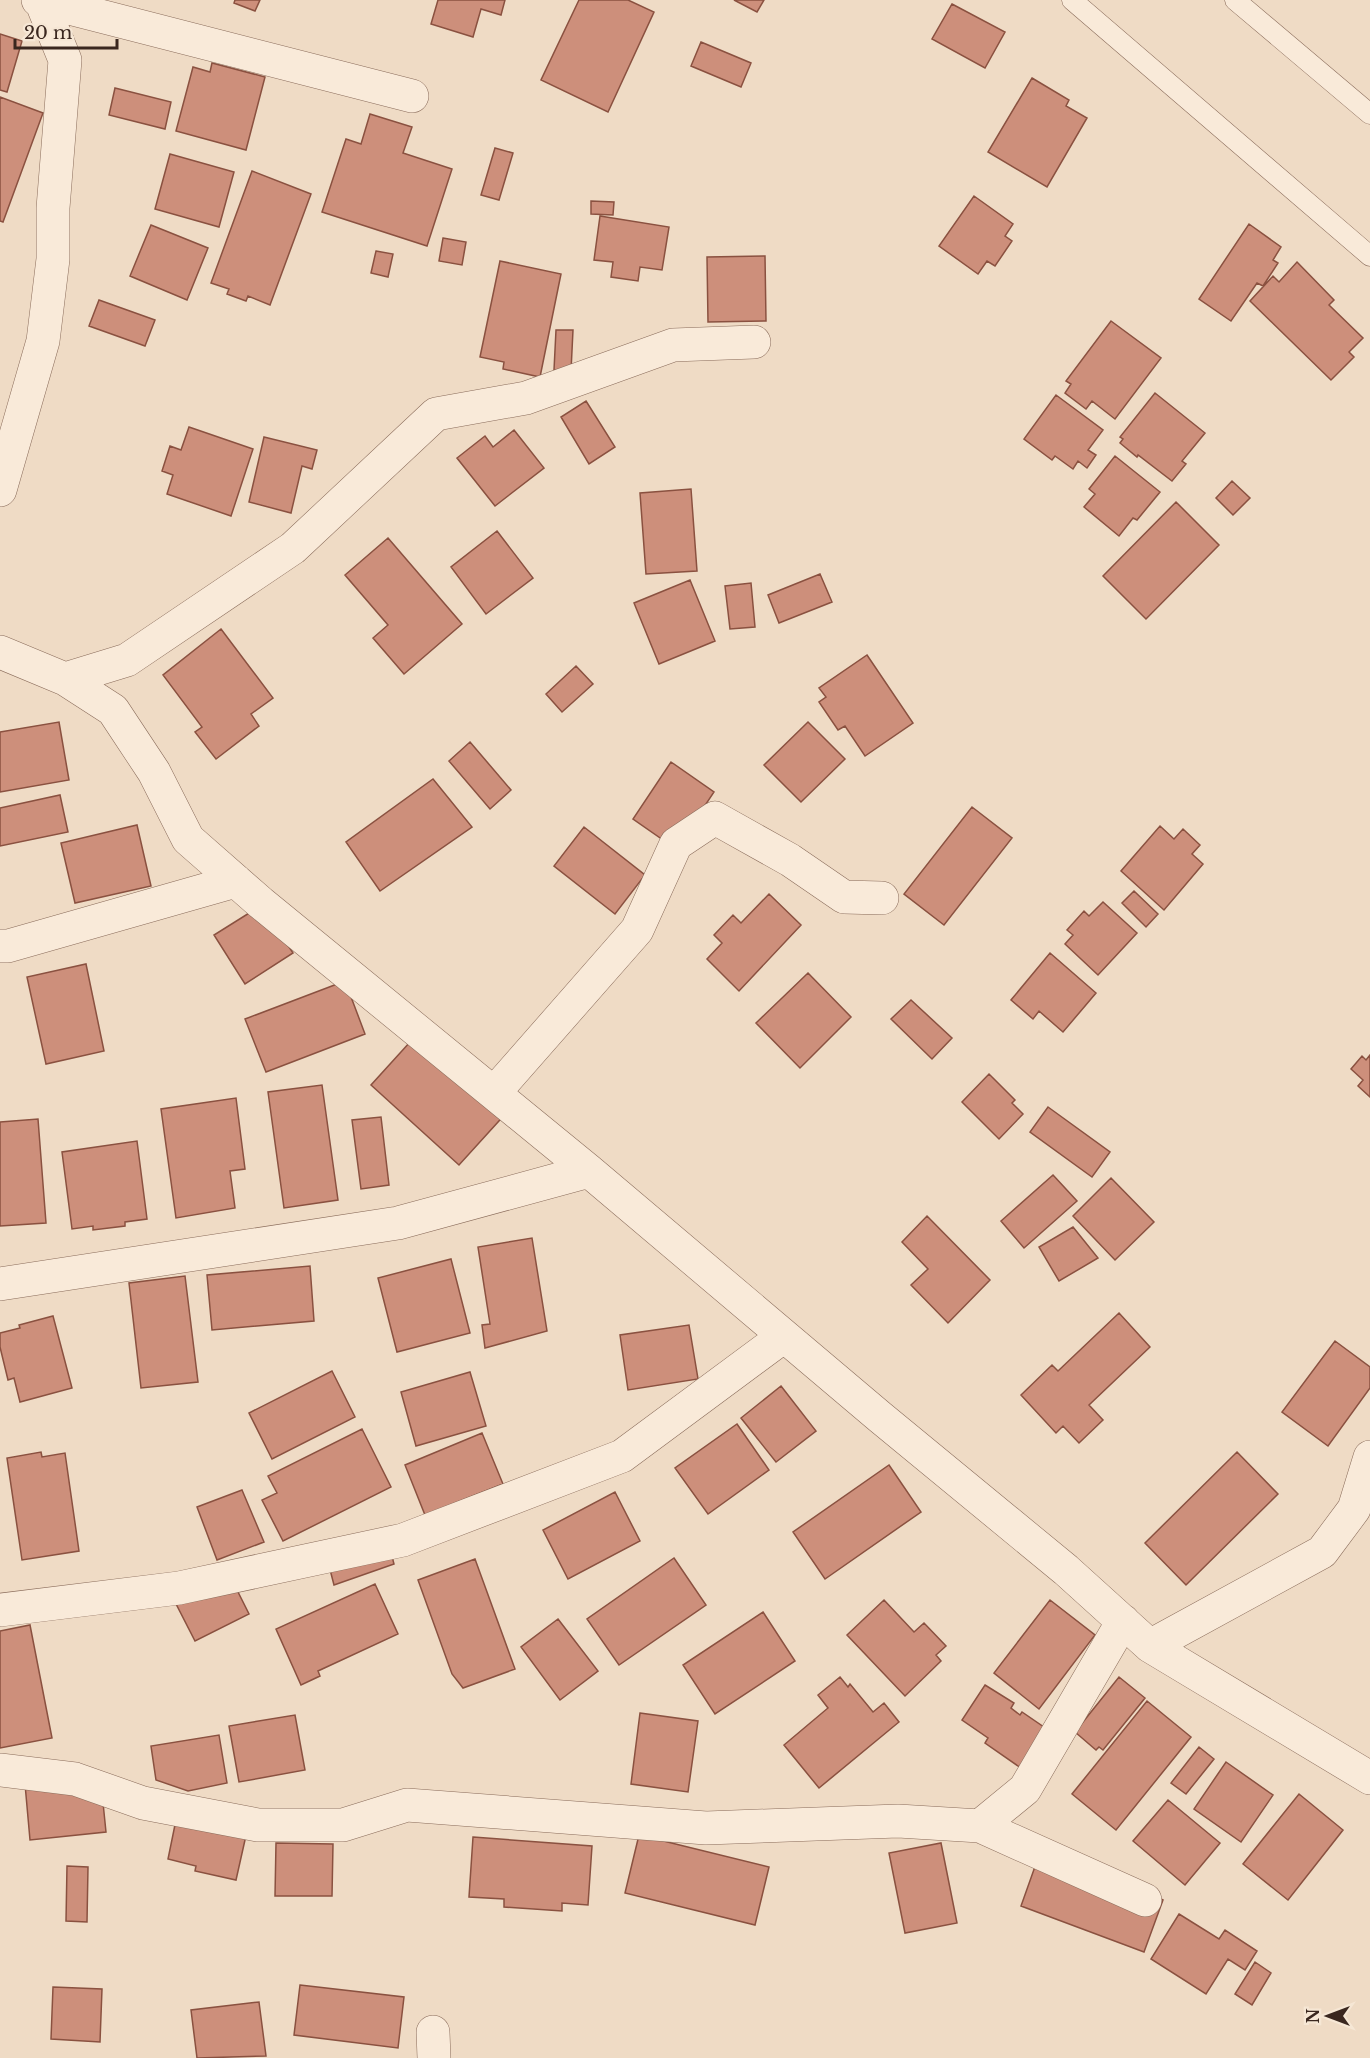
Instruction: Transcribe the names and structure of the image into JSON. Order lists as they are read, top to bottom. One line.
{"scale_bar":"20 m","north":"left"}
